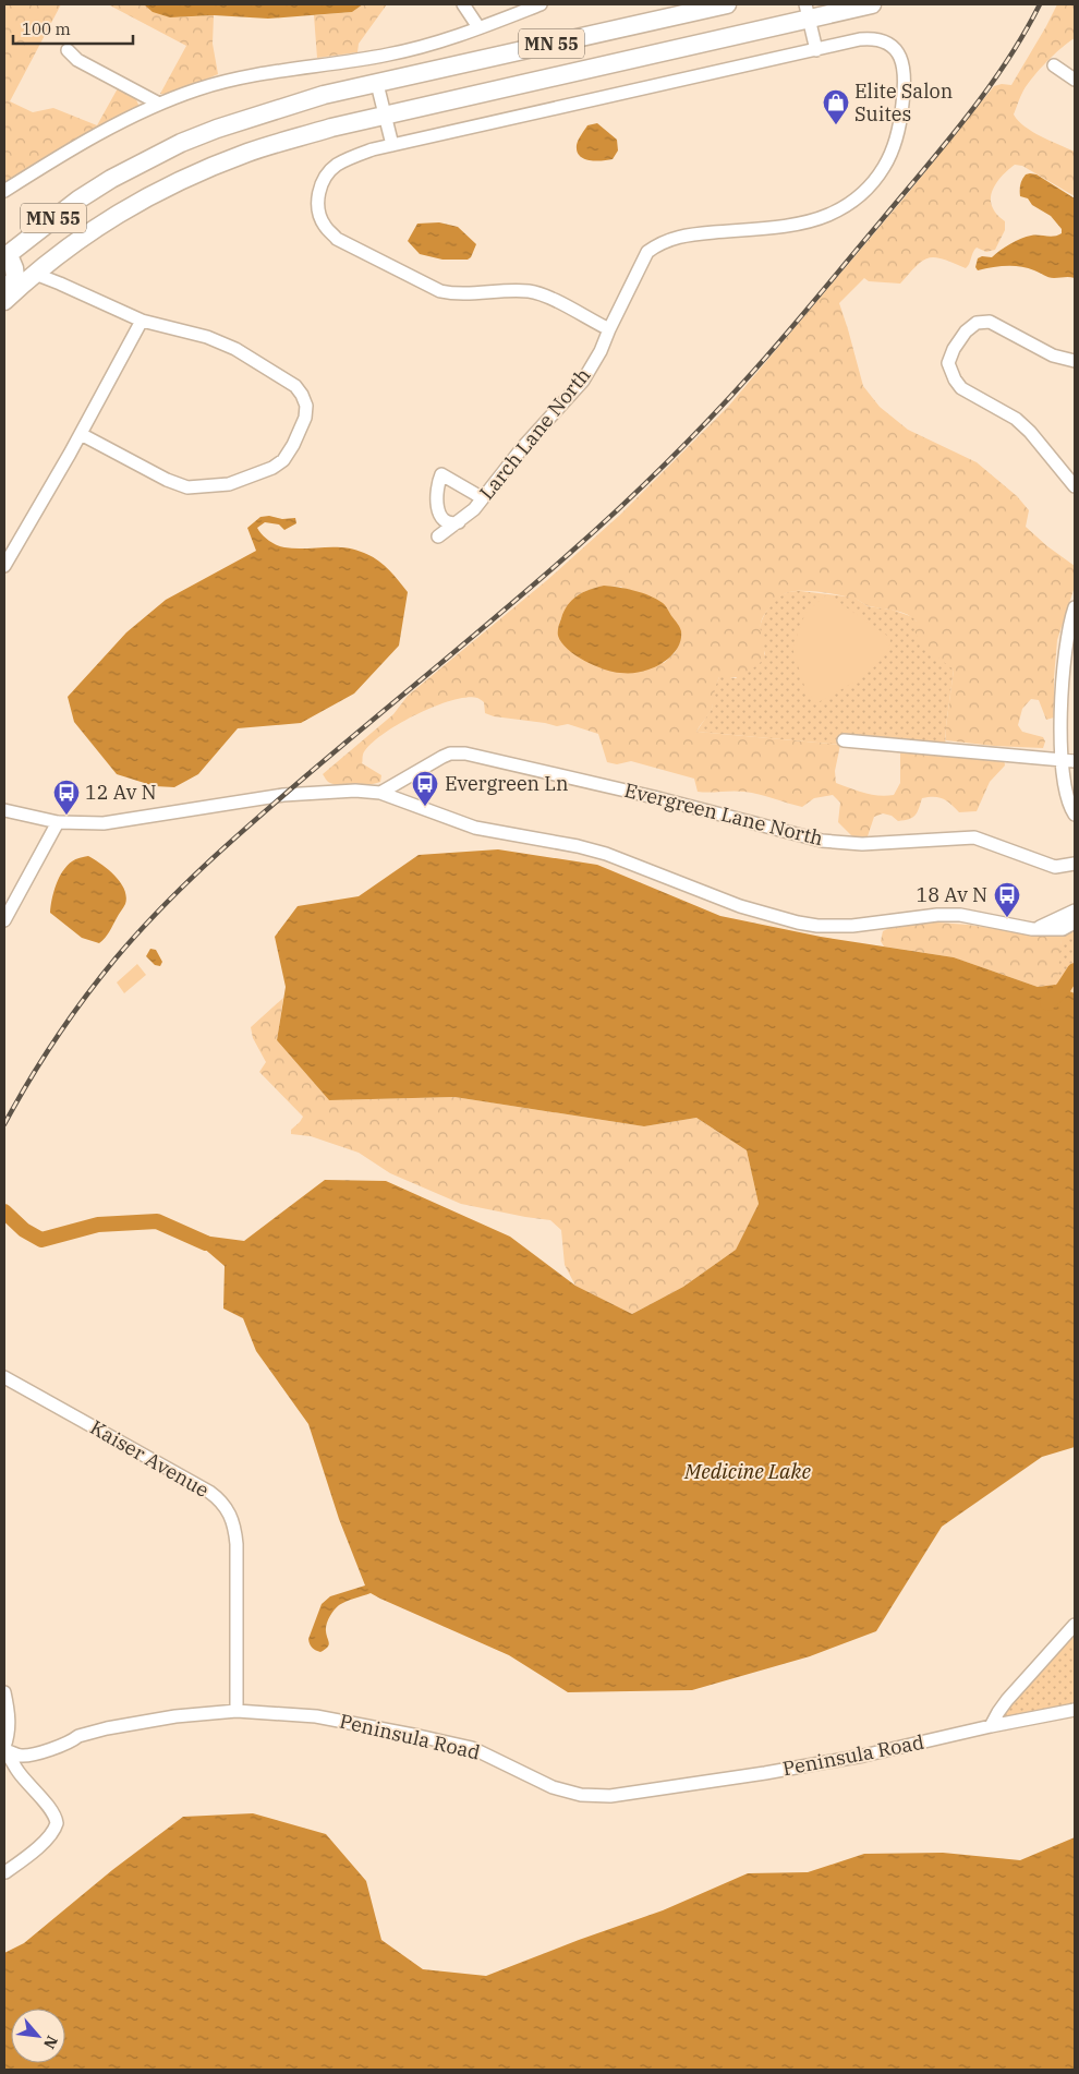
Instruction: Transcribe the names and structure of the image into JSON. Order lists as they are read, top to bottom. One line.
{"streets":{"highway":["MN 55"],"street":["Larch Lane North","Evergreen Lane North","Kaiser Avenue","Peninsula Road"]},"crossings":[["Kaiser Avenue","Peninsula Road"]],"water":["Medicine Lake"],"places":{"shop":["Elite Salon Suites"],"bus stop":["Evergreen Ln","12 Av N","18 Av N"]},"scale_bar":"100 m","north":"bottom right"}
